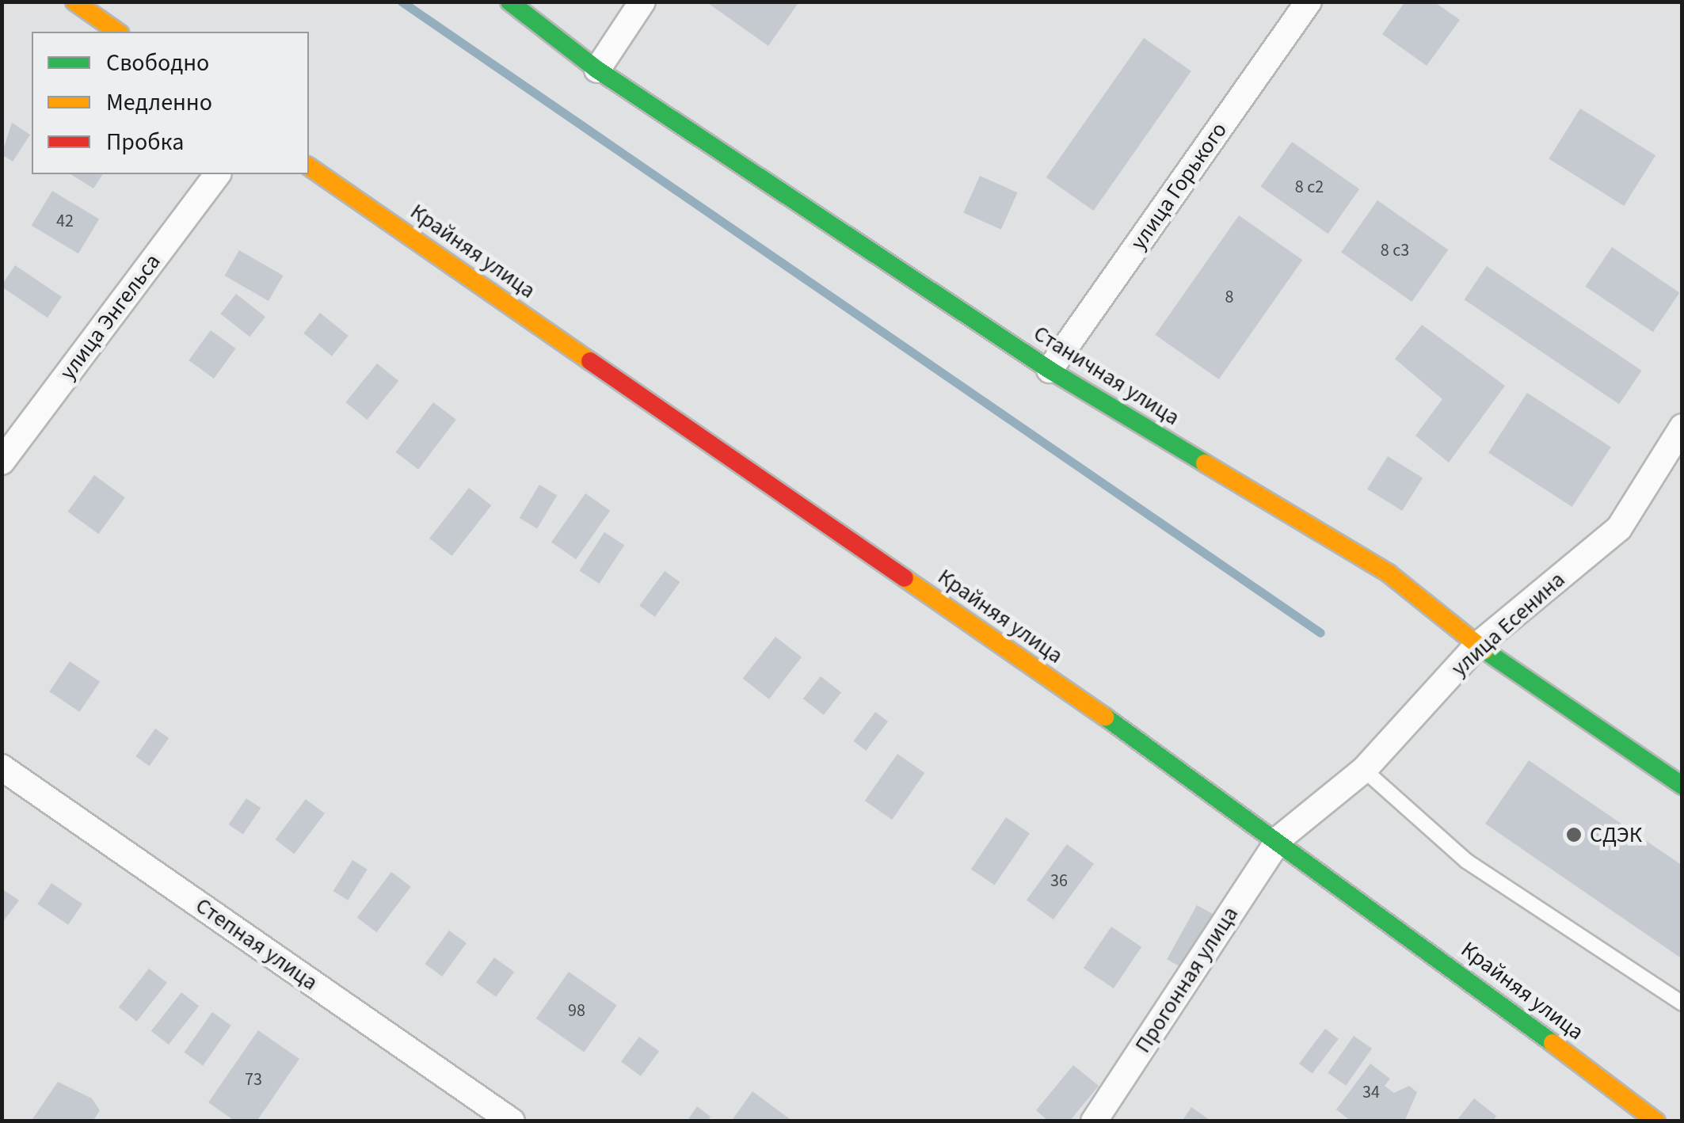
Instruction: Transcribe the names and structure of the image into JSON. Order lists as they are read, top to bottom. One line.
{"streets":{"main road":["Крайняя улица","Станичная улица"],"street":["улица Горького","улица Энгельса","улица Есенина","Степная улица","Прогонная улица"]},"crossings":[["улица Горького","Станичная улица"],["Крайняя улица","улица Есенина"],["Крайняя улица","Прогонная улица"],["Станичная улица","улица Есенина"],["улица Есенина","Прогонная улица"]],"places":["СДЭК"],"house_numbers":["8 с2","42","8 с3","8","36","98","73","34"],"legend":["Свободно","Медленно","Пробка"]}
